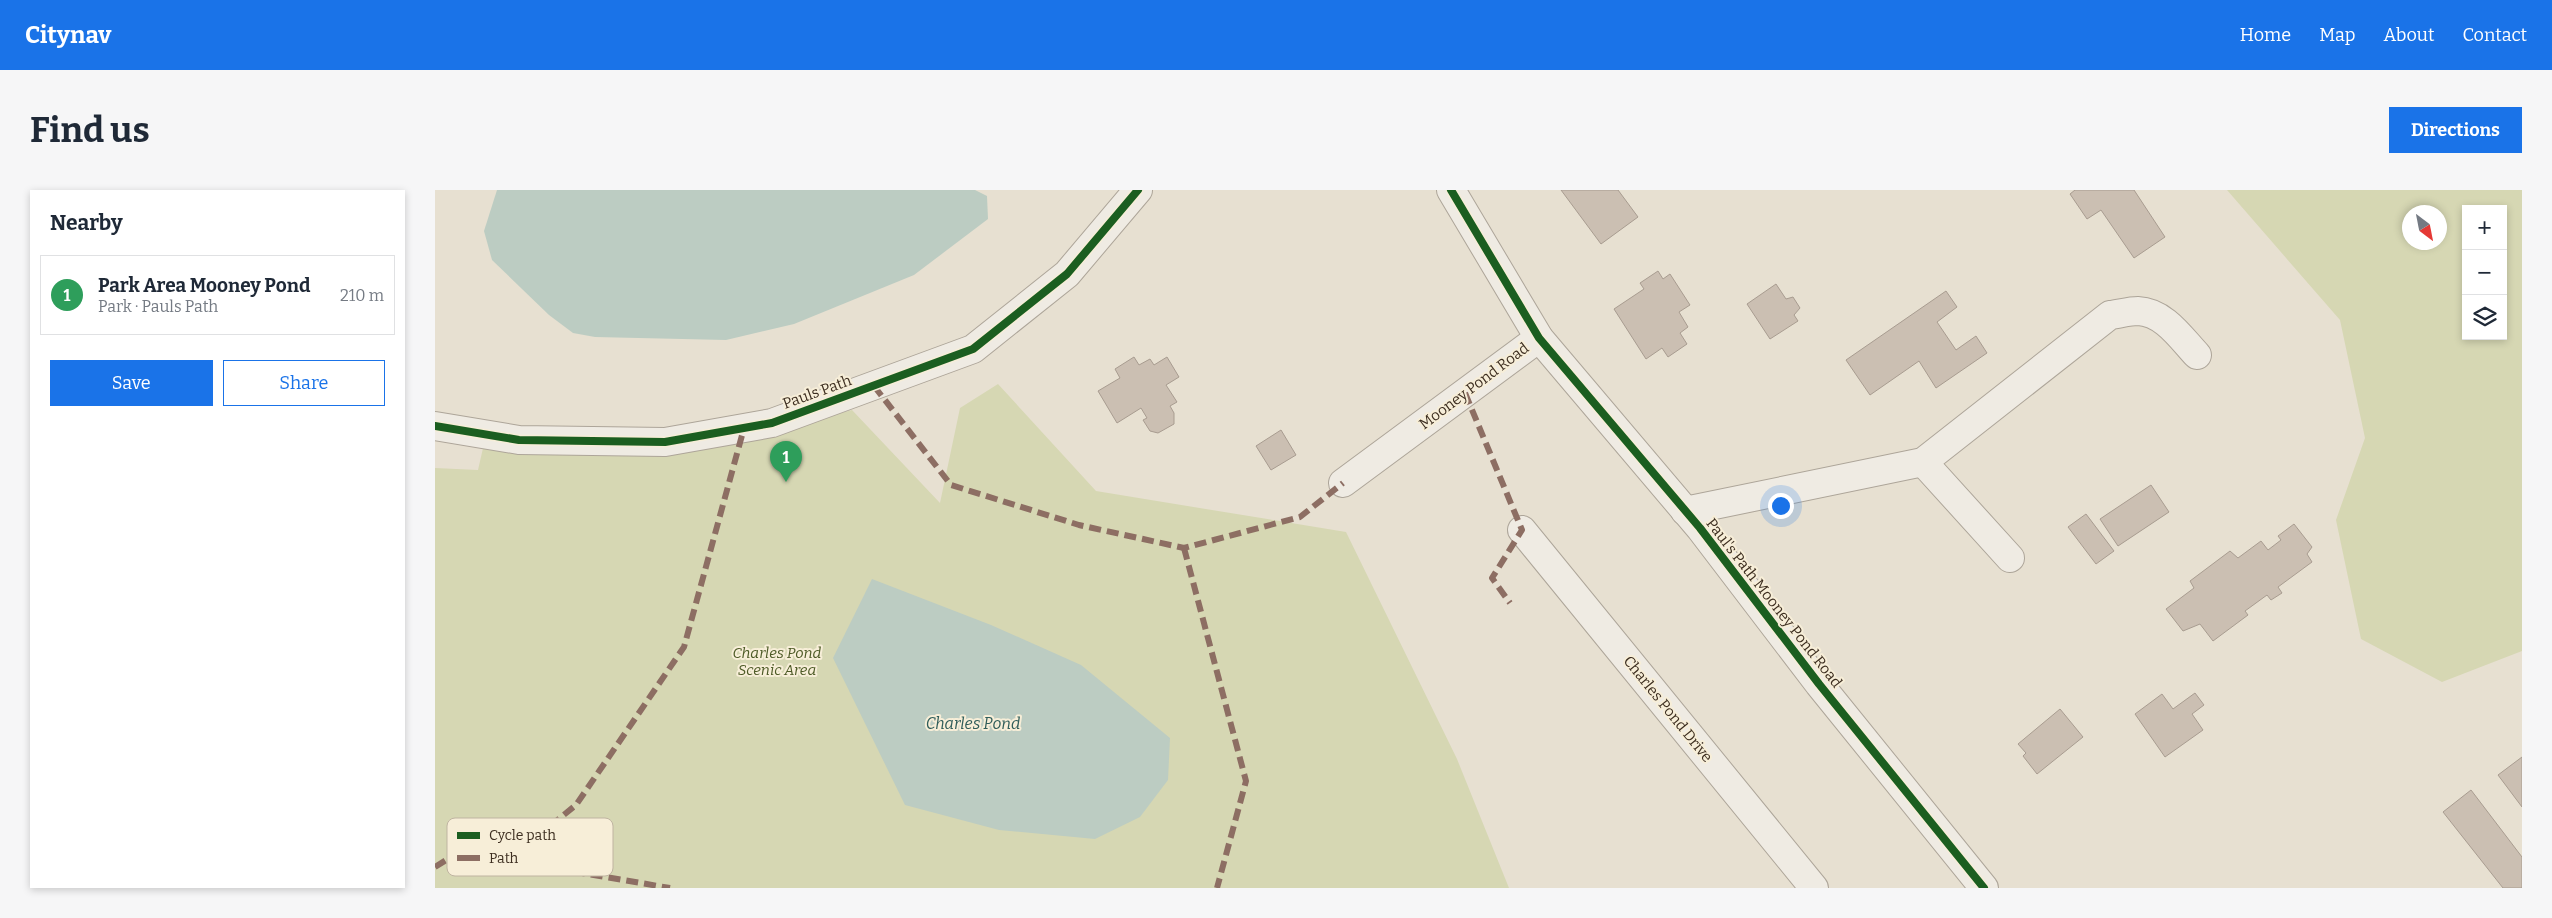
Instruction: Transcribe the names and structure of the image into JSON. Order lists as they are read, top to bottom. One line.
{"streets":{"street":["Mooney Pond Road","Pauls Path","Paul's Path Mooney Pond Road","Charles Pond Drive"]},"crossings":[["Mooney Pond Road","Paul's Path Mooney Pond Road"]],"water":["Charles Pond"],"parks":["Charles Pond Scenic Area"],"legend":["Cycle path","Path"],"north":"bottom right","page":{"header":"Citynav","nav":["Home","Map","About","Contact"],"buttons":["Directions",["Save","Share"]],"title":"Find us","heading":"Nearby","map_buttons":["+","−"],"list":[{"mark":"1","name":"Park Area Mooney Pond","note":"Park · Pauls Path","value":"210 m"}],"pins":"1"}}
